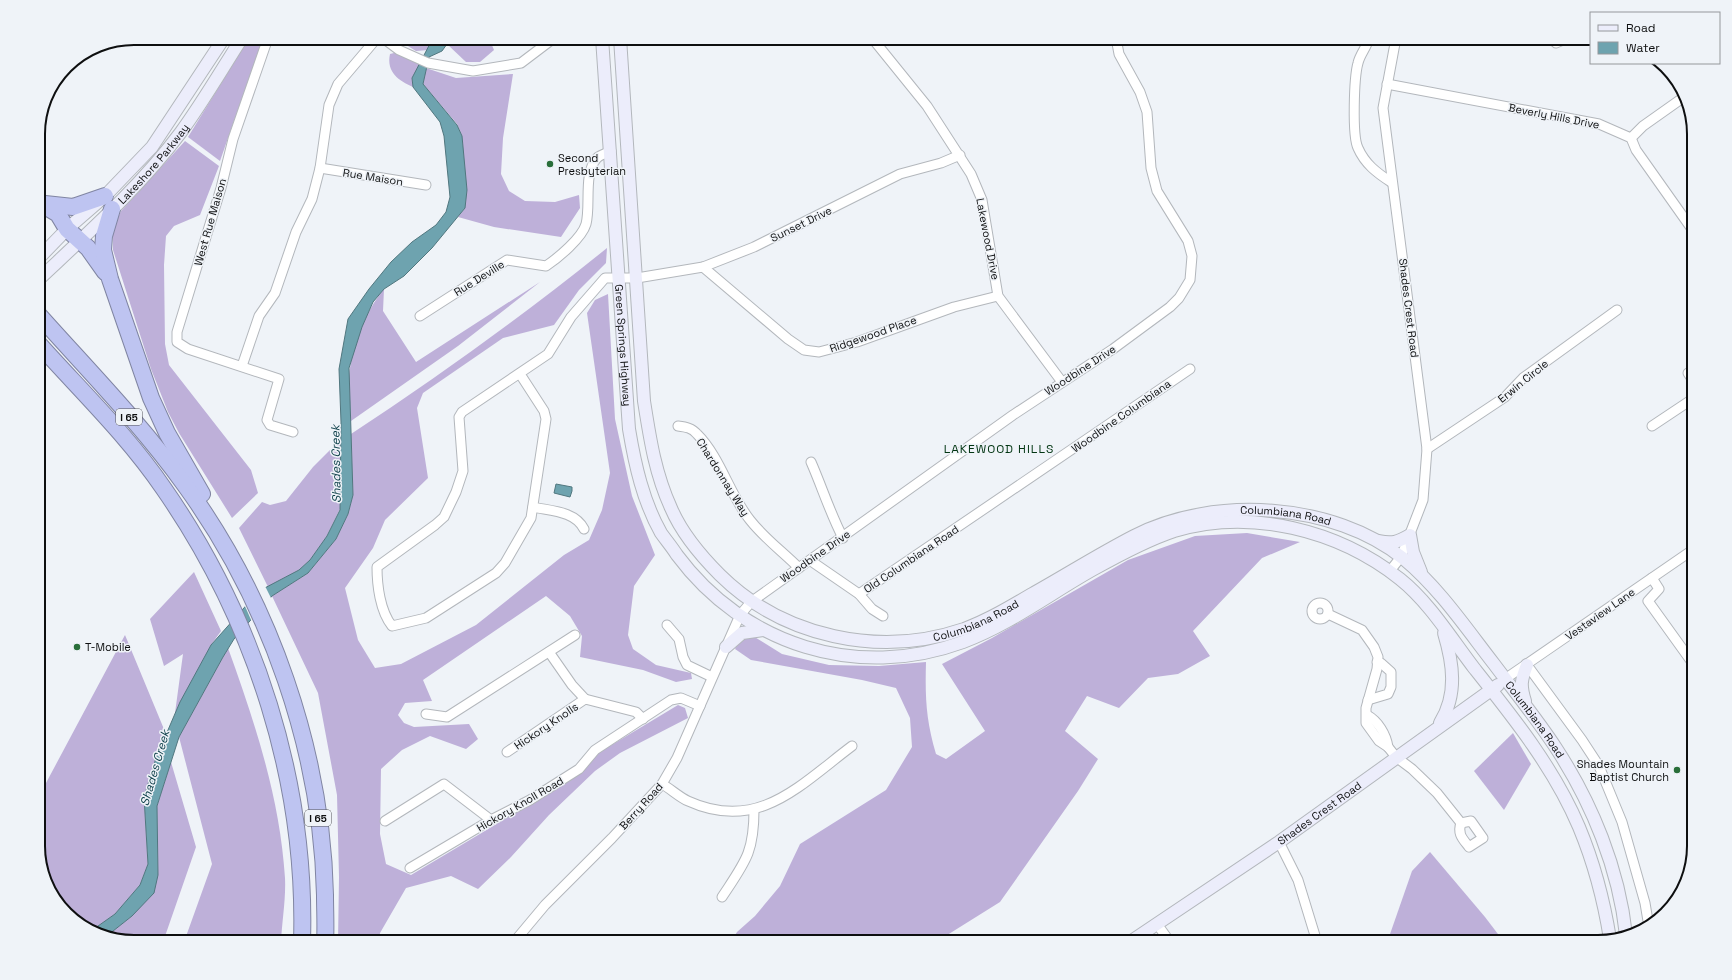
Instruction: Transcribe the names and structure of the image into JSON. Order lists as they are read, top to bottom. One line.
{"streets":{"highway":["I 65"],"main road":["Lakeshore Parkway","Shades Crest Road","Green Springs Highway","Columbiana Road"],"street":["Beverly Hills Drive","Rue Maison","West Rue Maison","Sunset Drive","Lakewood Drive","Rue Deville","Ridgewood Place","Woodbine Drive","Erwin Circle","Woodbine Columbiana","Chardonnay Way","Old Columbiana Road","Vestaview Lane","Hickory Knolls","Hickory Knoll Road","Berry Road"]},"crossings":[["Beverly Hills Drive","Shades Crest Road"],["Sunset Drive","Lakewood Drive"],["Sunset Drive","Ridgewood Place"],["Sunset Drive","Green Springs Highway"],["Lakewood Drive","Ridgewood Place"],["Lakewood Drive","Woodbine Drive"],["Rue Deville","Green Springs Highway"],["Shades Crest Road","Erwin Circle"],["Shades Crest Road","Columbiana Road"],["Shades Crest Road","Vestaview Lane"],["Green Springs Highway","Woodbine Drive"],["Green Springs Highway","Columbiana Road"],["Green Springs Highway","Berry Road"],["Woodbine Drive","Chardonnay Way"],["Woodbine Drive","Columbiana Road"],["Woodbine Drive","Old Columbiana Road"],["Woodbine Drive","Berry Road"],["Woodbine Columbiana","Old Columbiana Road"],["Columbiana Road","Vestaview Lane"],["Columbiana Road","Berry Road"],["Hickory Knolls","Hickory Knoll Road"]],"districts":["LAKEWOOD HILLS"],"water":["Shades Creek"],"places":["Second Presbyterian","T-Mobile","Shades Mountain Baptist Church"],"legend":["Road","Water"]}
